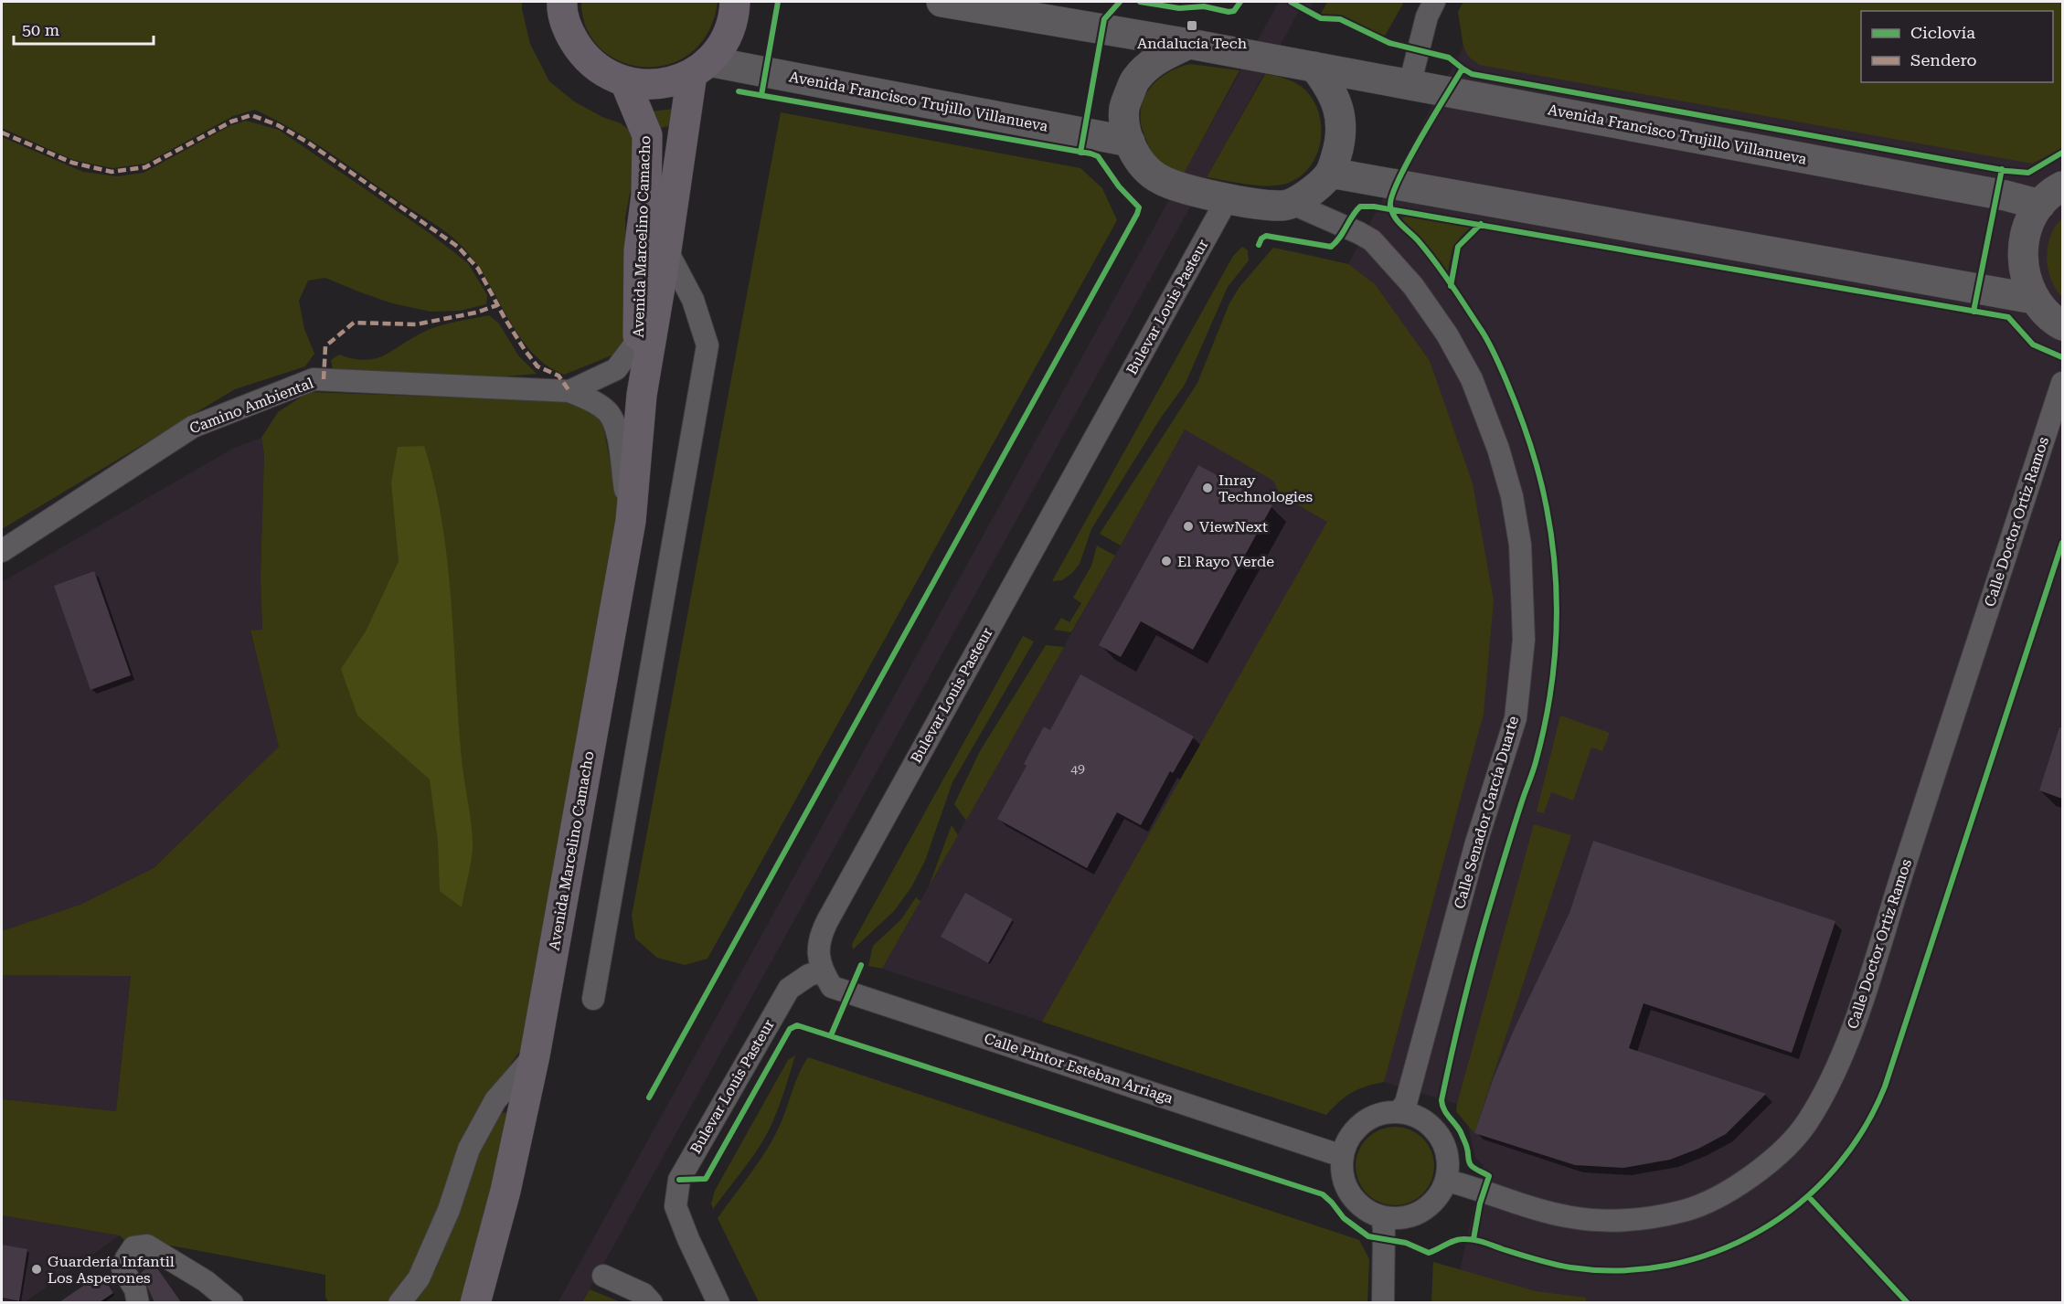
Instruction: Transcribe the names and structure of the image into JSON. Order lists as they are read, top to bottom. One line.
{"streets":{"main road":["Avenida Marcelino Camacho"],"street":["Avenida Francisco Trujillo Villanueva","Bulevar Louis Pasteur","Camino Ambiental","Calle Doctor Ortiz Ramos","Calle Senador García Duarte","Calle Pintor Esteban Arriaga"]},"crossings":[["Avenida Francisco Trujillo Villanueva","Avenida Marcelino Camacho"],["Avenida Francisco Trujillo Villanueva","Bulevar Louis Pasteur"],["Avenida Francisco Trujillo Villanueva","Calle Senador García Duarte"],["Avenida Marcelino Camacho","Camino Ambiental"],["Bulevar Louis Pasteur","Calle Senador García Duarte"],["Bulevar Louis Pasteur","Calle Pintor Esteban Arriaga"],["Calle Doctor Ortiz Ramos","Calle Senador García Duarte"],["Calle Doctor Ortiz Ramos","Calle Pintor Esteban Arriaga"],["Calle Senador García Duarte","Calle Pintor Esteban Arriaga"]],"places":{"transit":["Andalucía Tech"],"other":["Inray Technologies","ViewNext","El Rayo Verde","Guardería Infantil Los Asperones"]},"house_numbers":["49"],"legend":["Ciclovía","Sendero"],"scale_bar":"50 m"}
